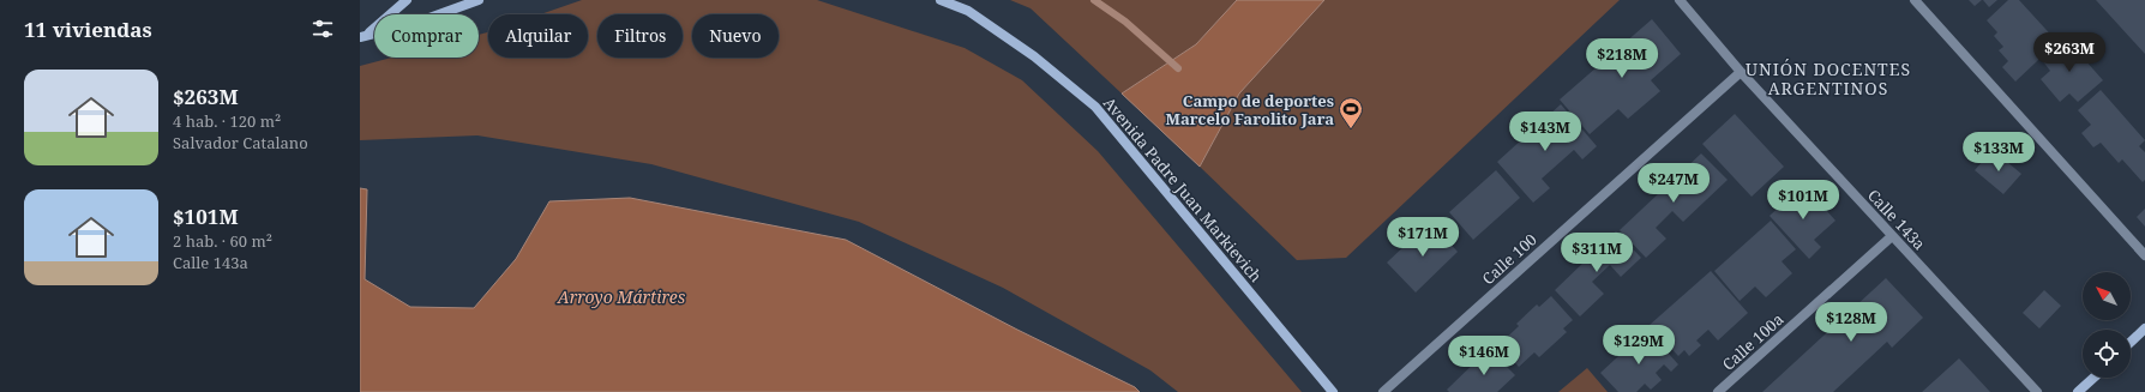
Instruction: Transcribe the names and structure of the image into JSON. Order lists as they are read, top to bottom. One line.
{"streets":{"main road":["Avenida Padre Juan Markievich"],"street":["Calle 143a","Calle 100","Calle 100a"]},"crossings":[["Calle 143a","Calle 100"],["Calle 143a","Calle 100a"]],"districts":["UNIÓN DOCENTES ARGENTINOS"],"water":["Arroyo Mártires"],"places":{"sports":["Campo de deportes Marcelo Farolito Jara"]},"north":"top left","page":{"heading":"11 viviendas","chip":["Comprar","Alquilar","Filtros","Nuevo"],"price":["$263M","$218M","$143M","$133M","$247M","$101M","$171M","$311M","$128M","$129M","$146M"],"list":[{"name":"$263M","note":"4 hab. · 120 m² · Salvador Catalano"},{"name":"$101M","note":"2 hab. · 60 m² · Calle 143a"}]}}
